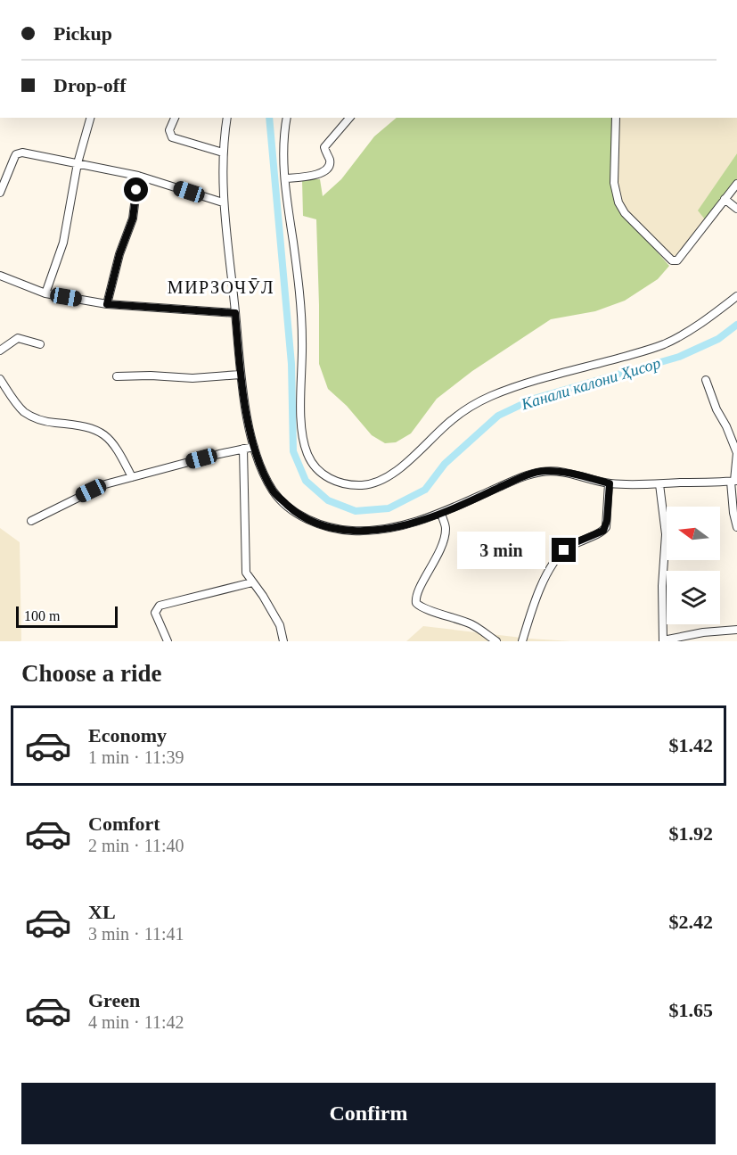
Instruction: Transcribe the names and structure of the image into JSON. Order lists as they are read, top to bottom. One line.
{"districts":["МИРЗОЧӮЛ"],"water":["Канали калони Ҳисор"],"scale_bar":"100 m","north":"left","page":{"banner":["Pickup","Drop-off"],"bubble":"3 min","scale":"100 m","heading":"Choose a ride","list":[{"name":"Economy","note":"1 min · 11:39","value":"$1.42"},{"name":"Comfort","note":"2 min · 11:40","value":"$1.92"},{"name":"XL","note":"3 min · 11:41","value":"$2.42"},{"name":"Green","note":"4 min · 11:42","value":"$1.65"}],"buttons":"Confirm"}}
